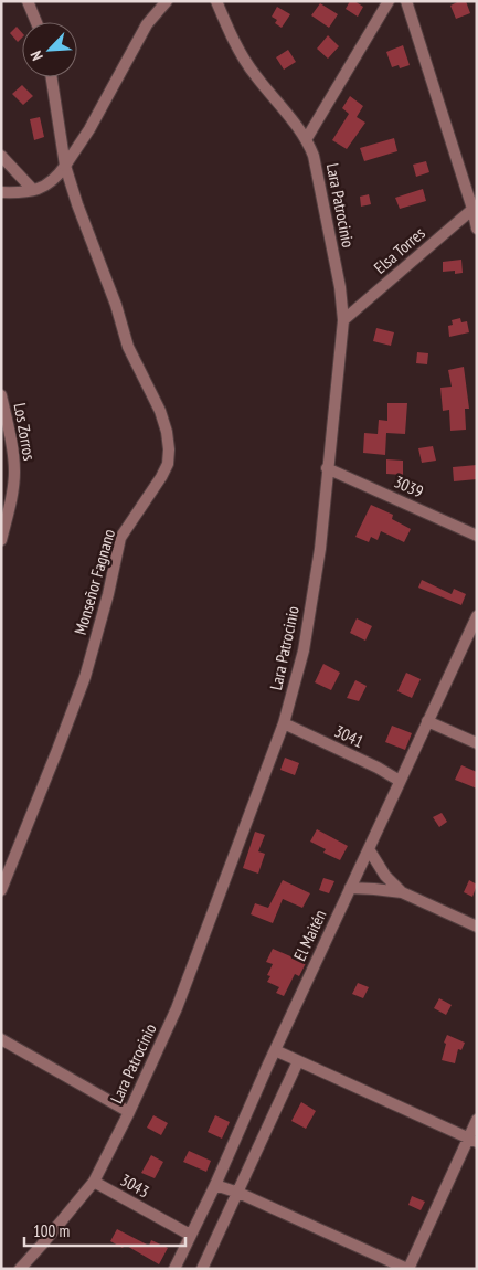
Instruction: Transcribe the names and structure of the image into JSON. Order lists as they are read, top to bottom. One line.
{"streets":{"street":["Lara Patrocinio","Elsa Torres","Los Zorros","3039","Monseñor Fagnano","3041","El Maitén","3043"]},"crossings":[["Lara Patrocinio","Elsa Torres"],["Lara Patrocinio","3039"],["Lara Patrocinio","3041"],["Lara Patrocinio","3043"],["3041","El Maitén"],["El Maitén","3043"]],"scale_bar":"100 m","north":"bottom left"}
